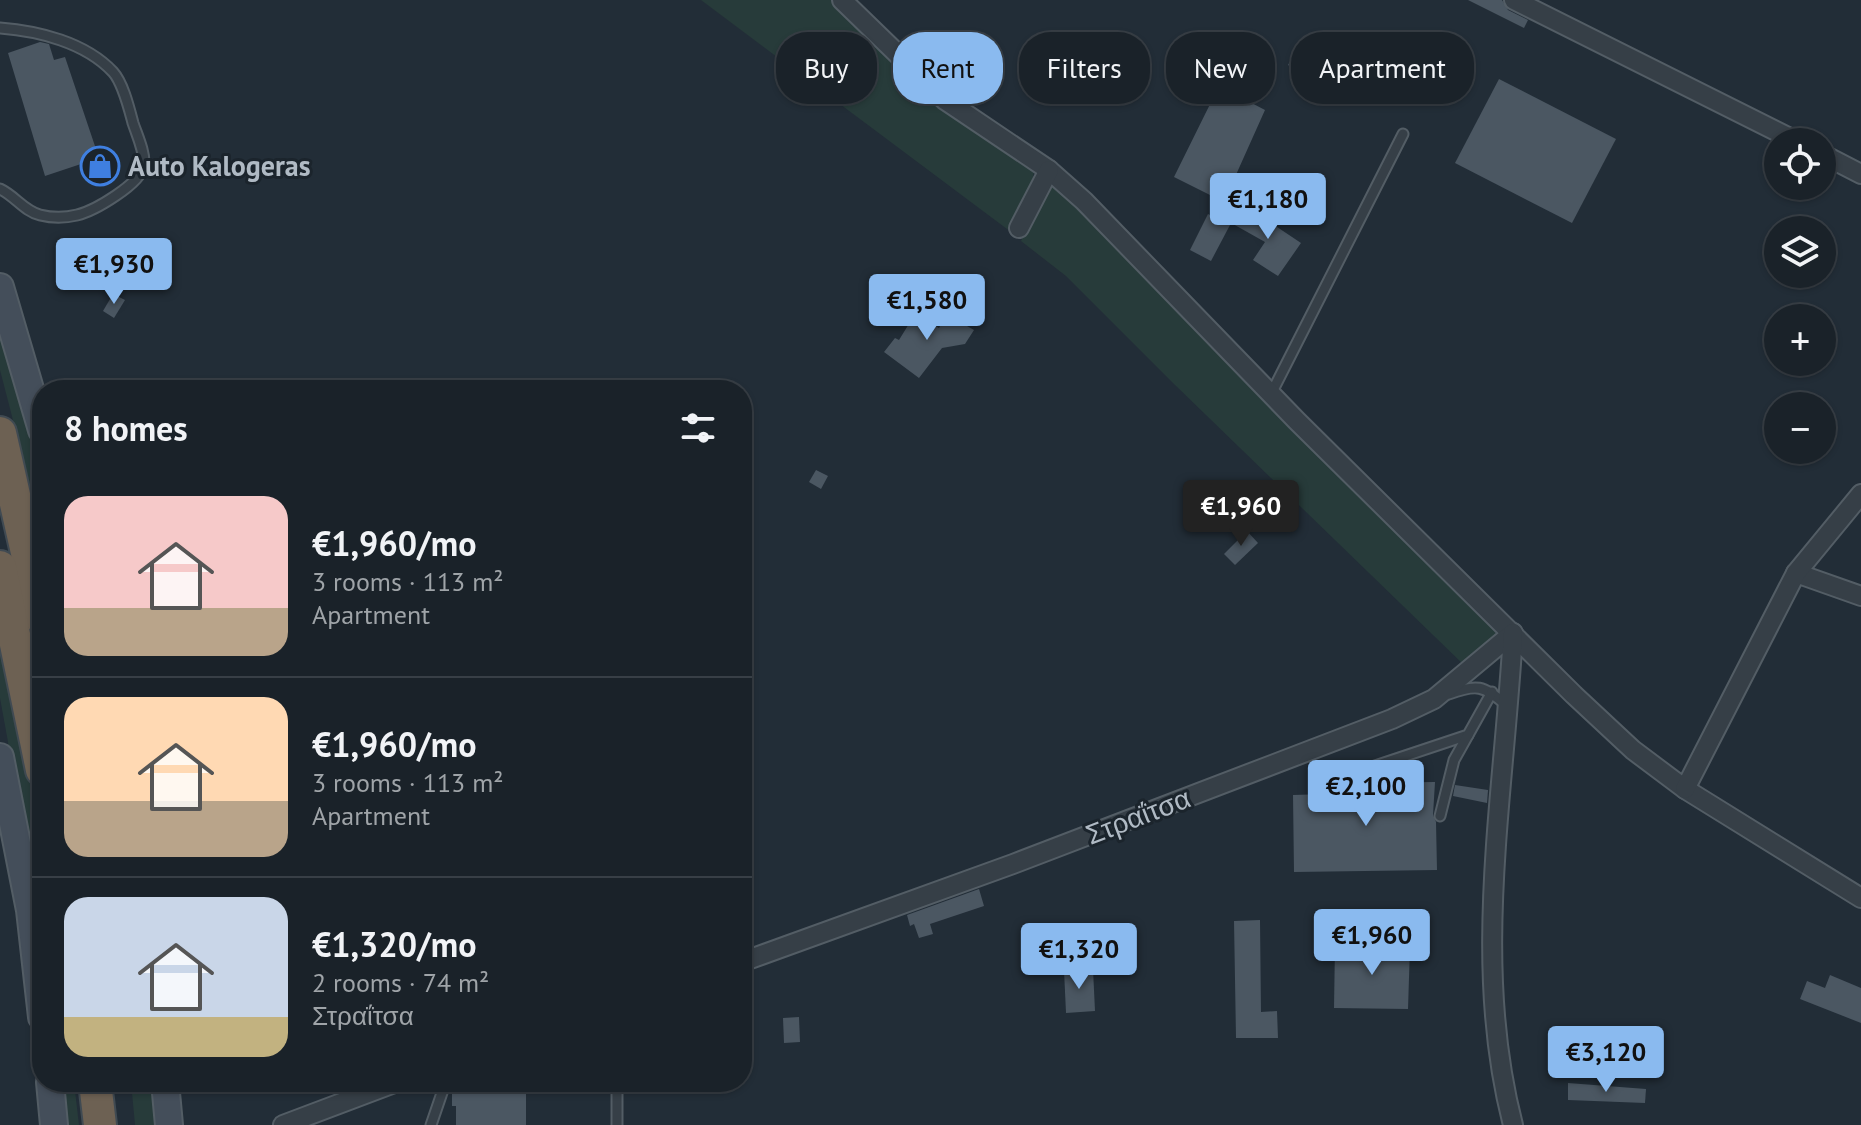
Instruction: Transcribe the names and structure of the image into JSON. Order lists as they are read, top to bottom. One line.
{"streets":{"street":["Στραΐτσα"]},"places":{"shop":["Auto Kalogeras"]},"page":{"chip":["Buy","Rent","Filters","New","Apartment"],"map_buttons":["+","−"],"price":["€1,180","€1,930","€1,580","€1,960","€2,100","€1,960","€1,320","€3,120"],"heading":"8 homes","list":[{"name":"€1,960/mo","note":"3 rooms · 113 m² · Apartment"},{"name":"€1,960/mo","note":"3 rooms · 113 m² · Apartment"},{"name":"€1,320/mo","note":"2 rooms · 74 m² · Στραΐτσα"}]}}
